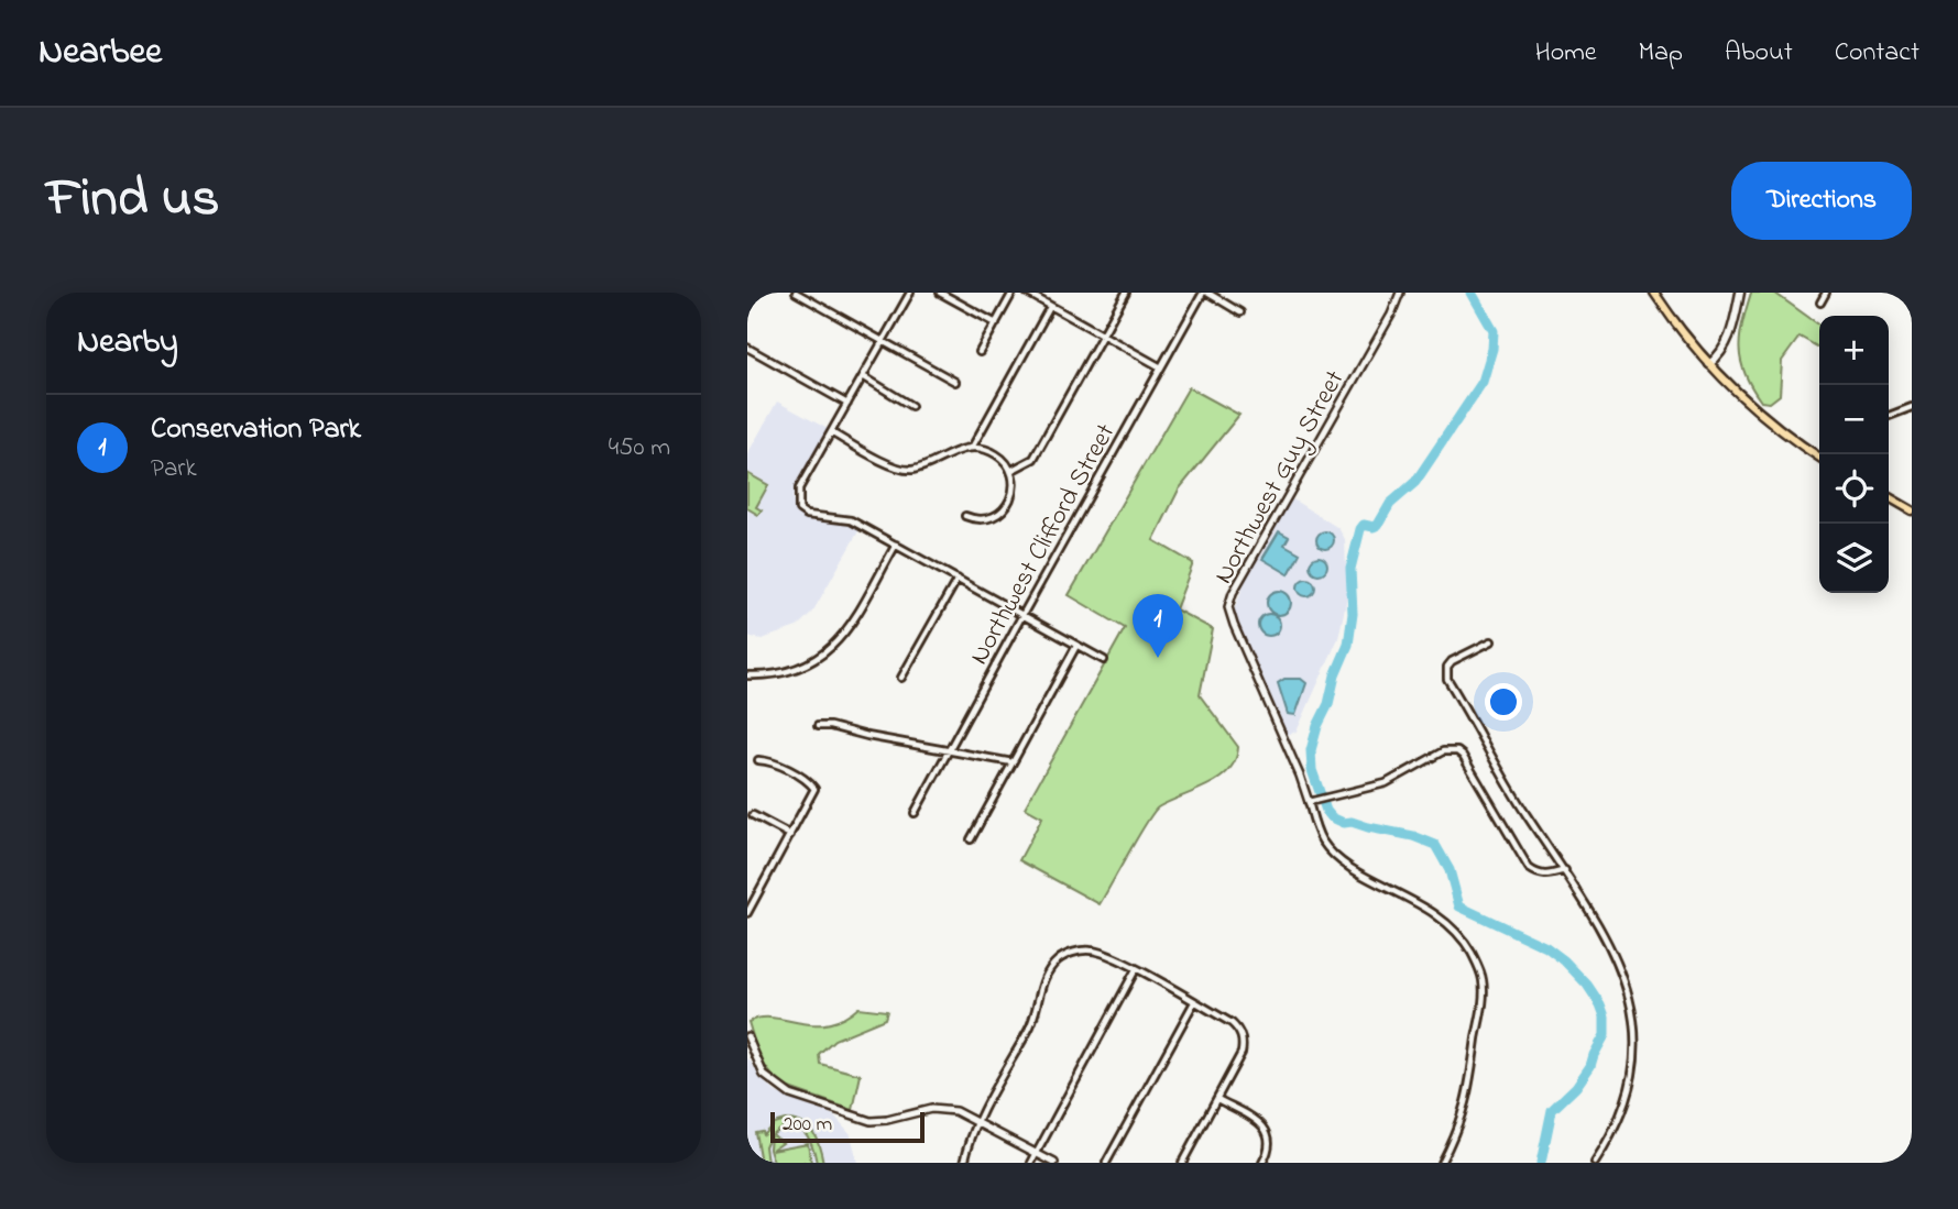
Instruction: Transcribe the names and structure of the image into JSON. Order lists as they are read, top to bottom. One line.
{"streets":{"street":["Northwest Guy Street","Northwest Clifford Street"]},"scale_bar":"200 m","page":{"header":"Nearbee","nav":["Home","Map","About","Contact"],"title":"Find us","buttons":"Directions","heading":"Nearby","map_buttons":["+","−"],"list":[{"mark":"1","name":"Conservation Park","note":"Park","value":"450 m"}],"pins":"1","scale":"200 m"}}
